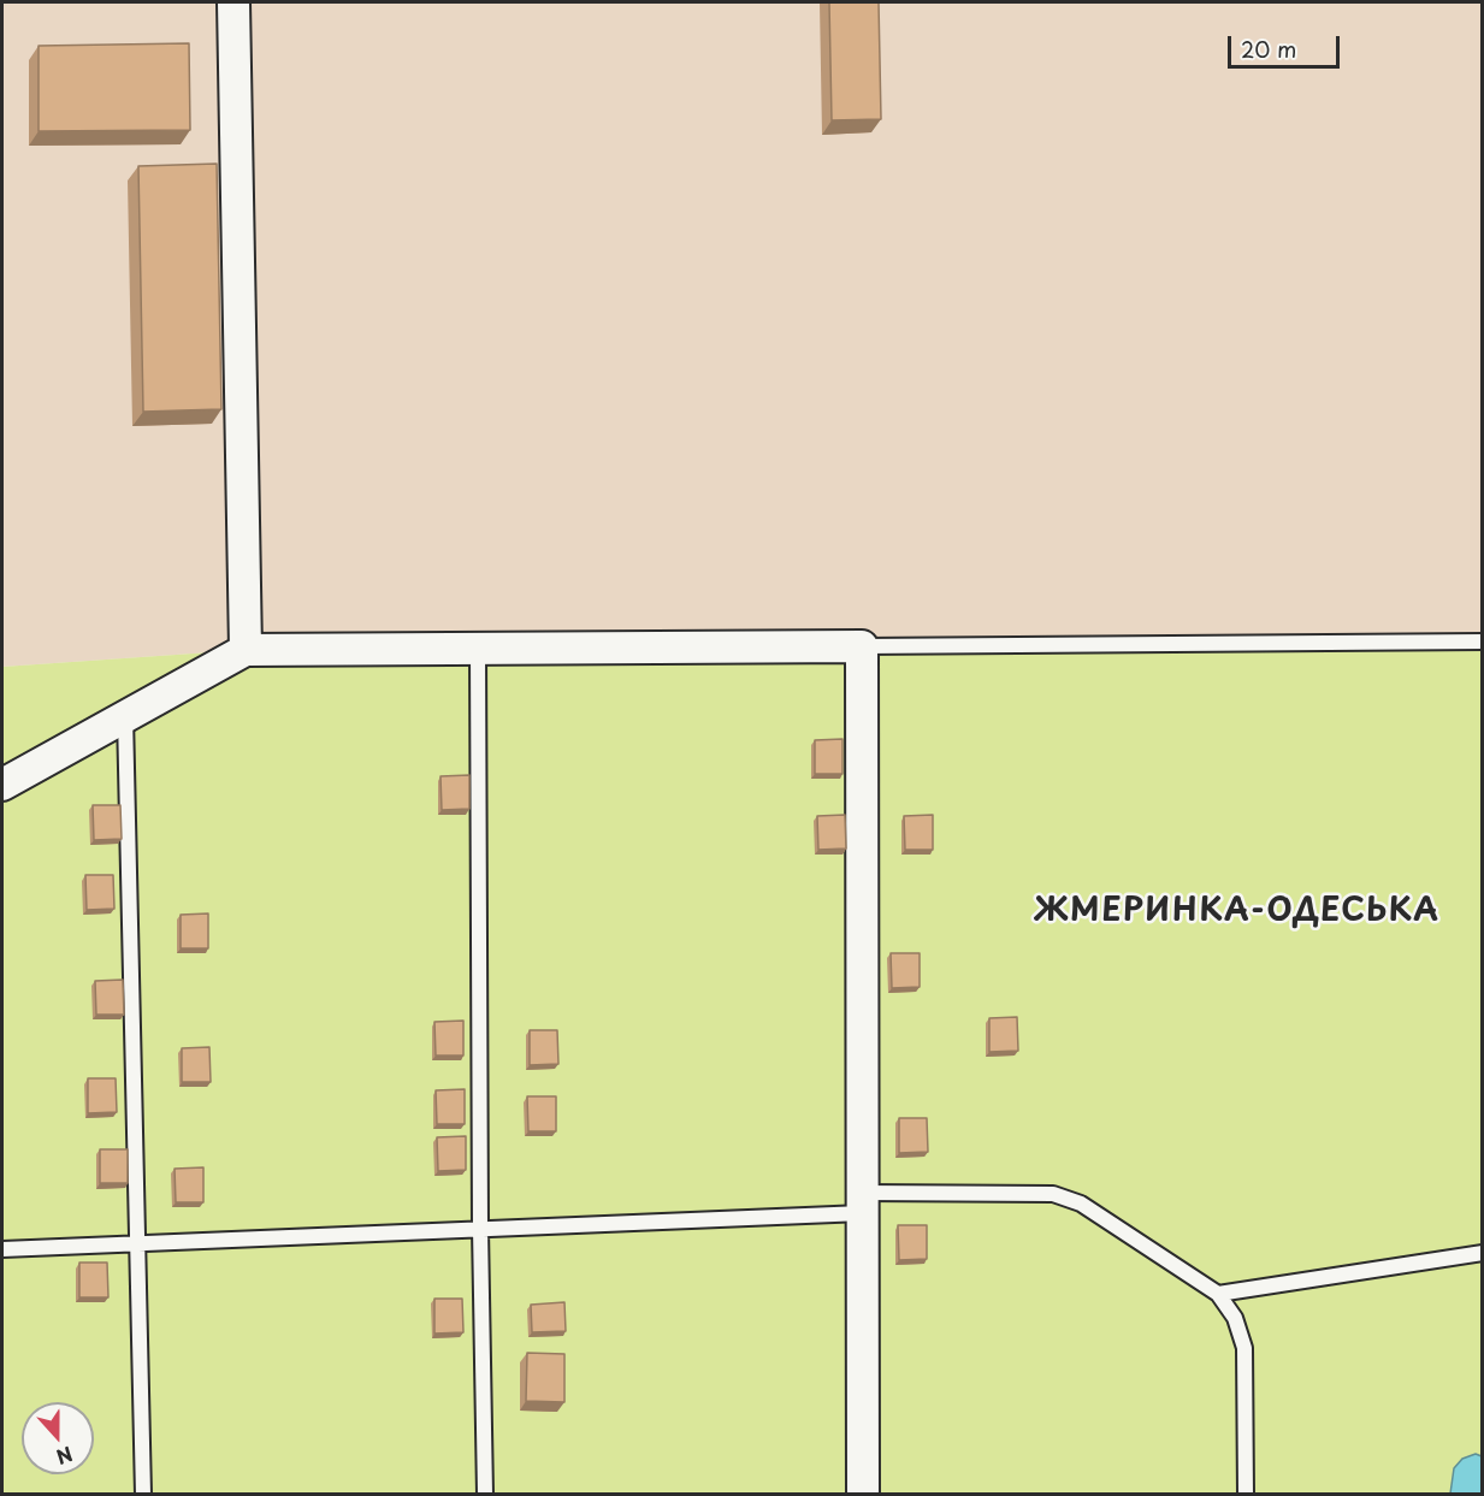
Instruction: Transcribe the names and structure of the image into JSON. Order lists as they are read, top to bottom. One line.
{"districts":["ЖМЕРИНКА-ОДЕСЬКА"],"scale_bar":"20 m","north":"bottom"}
